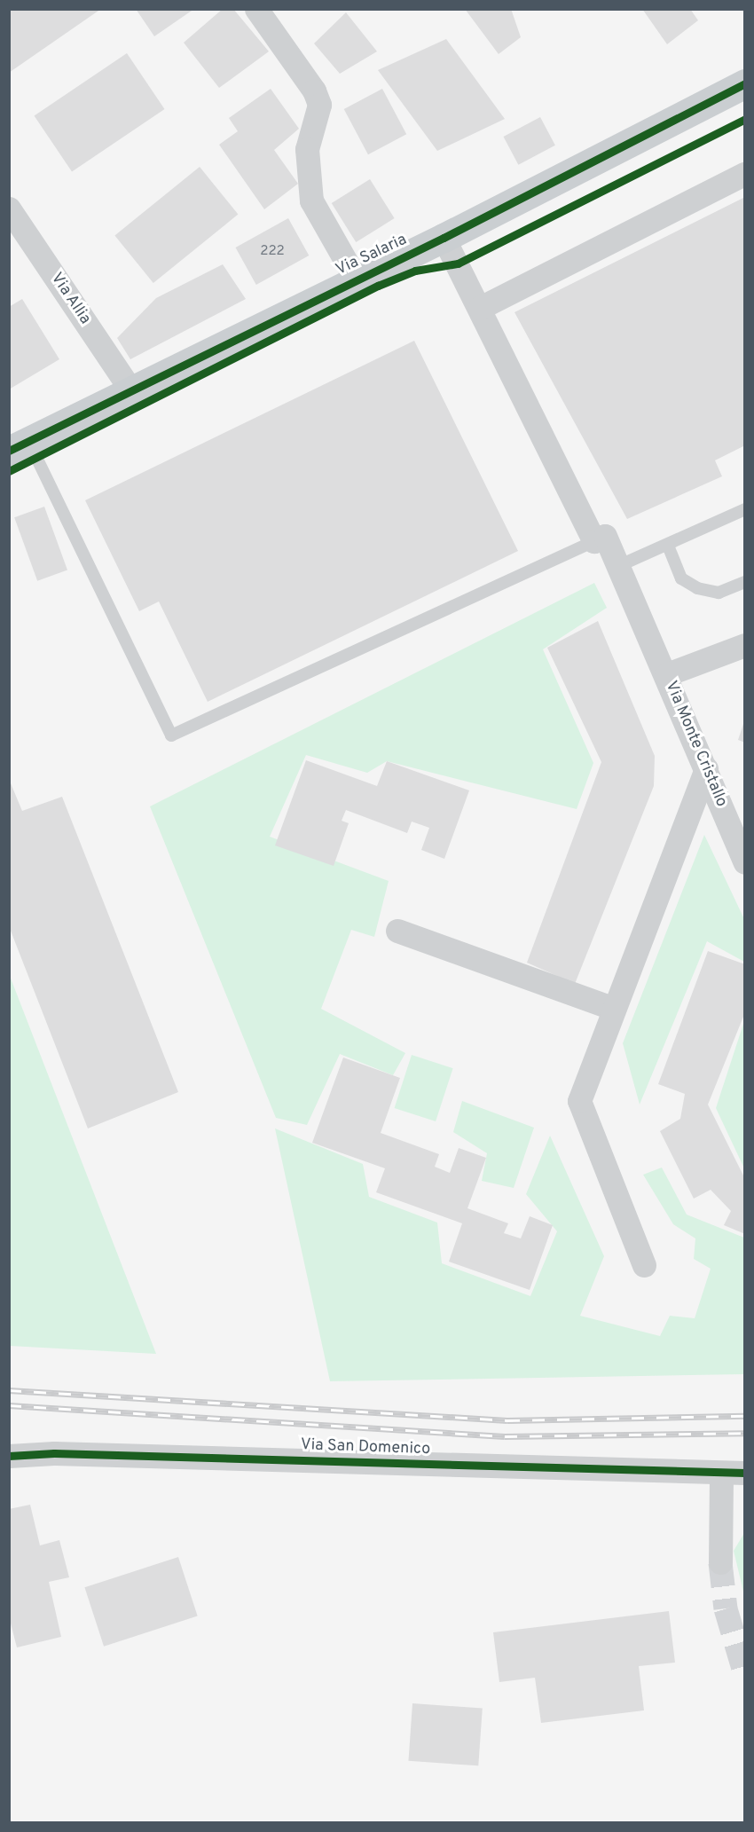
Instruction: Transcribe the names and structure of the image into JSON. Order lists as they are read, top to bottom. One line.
{"streets":{"main road":["Via Salaria"],"street":["Via Allia","Via Monte Cristallo","Via San Domenico"]},"crossings":[["Via Salaria","Via Allia"]],"house_numbers":["222"]}
